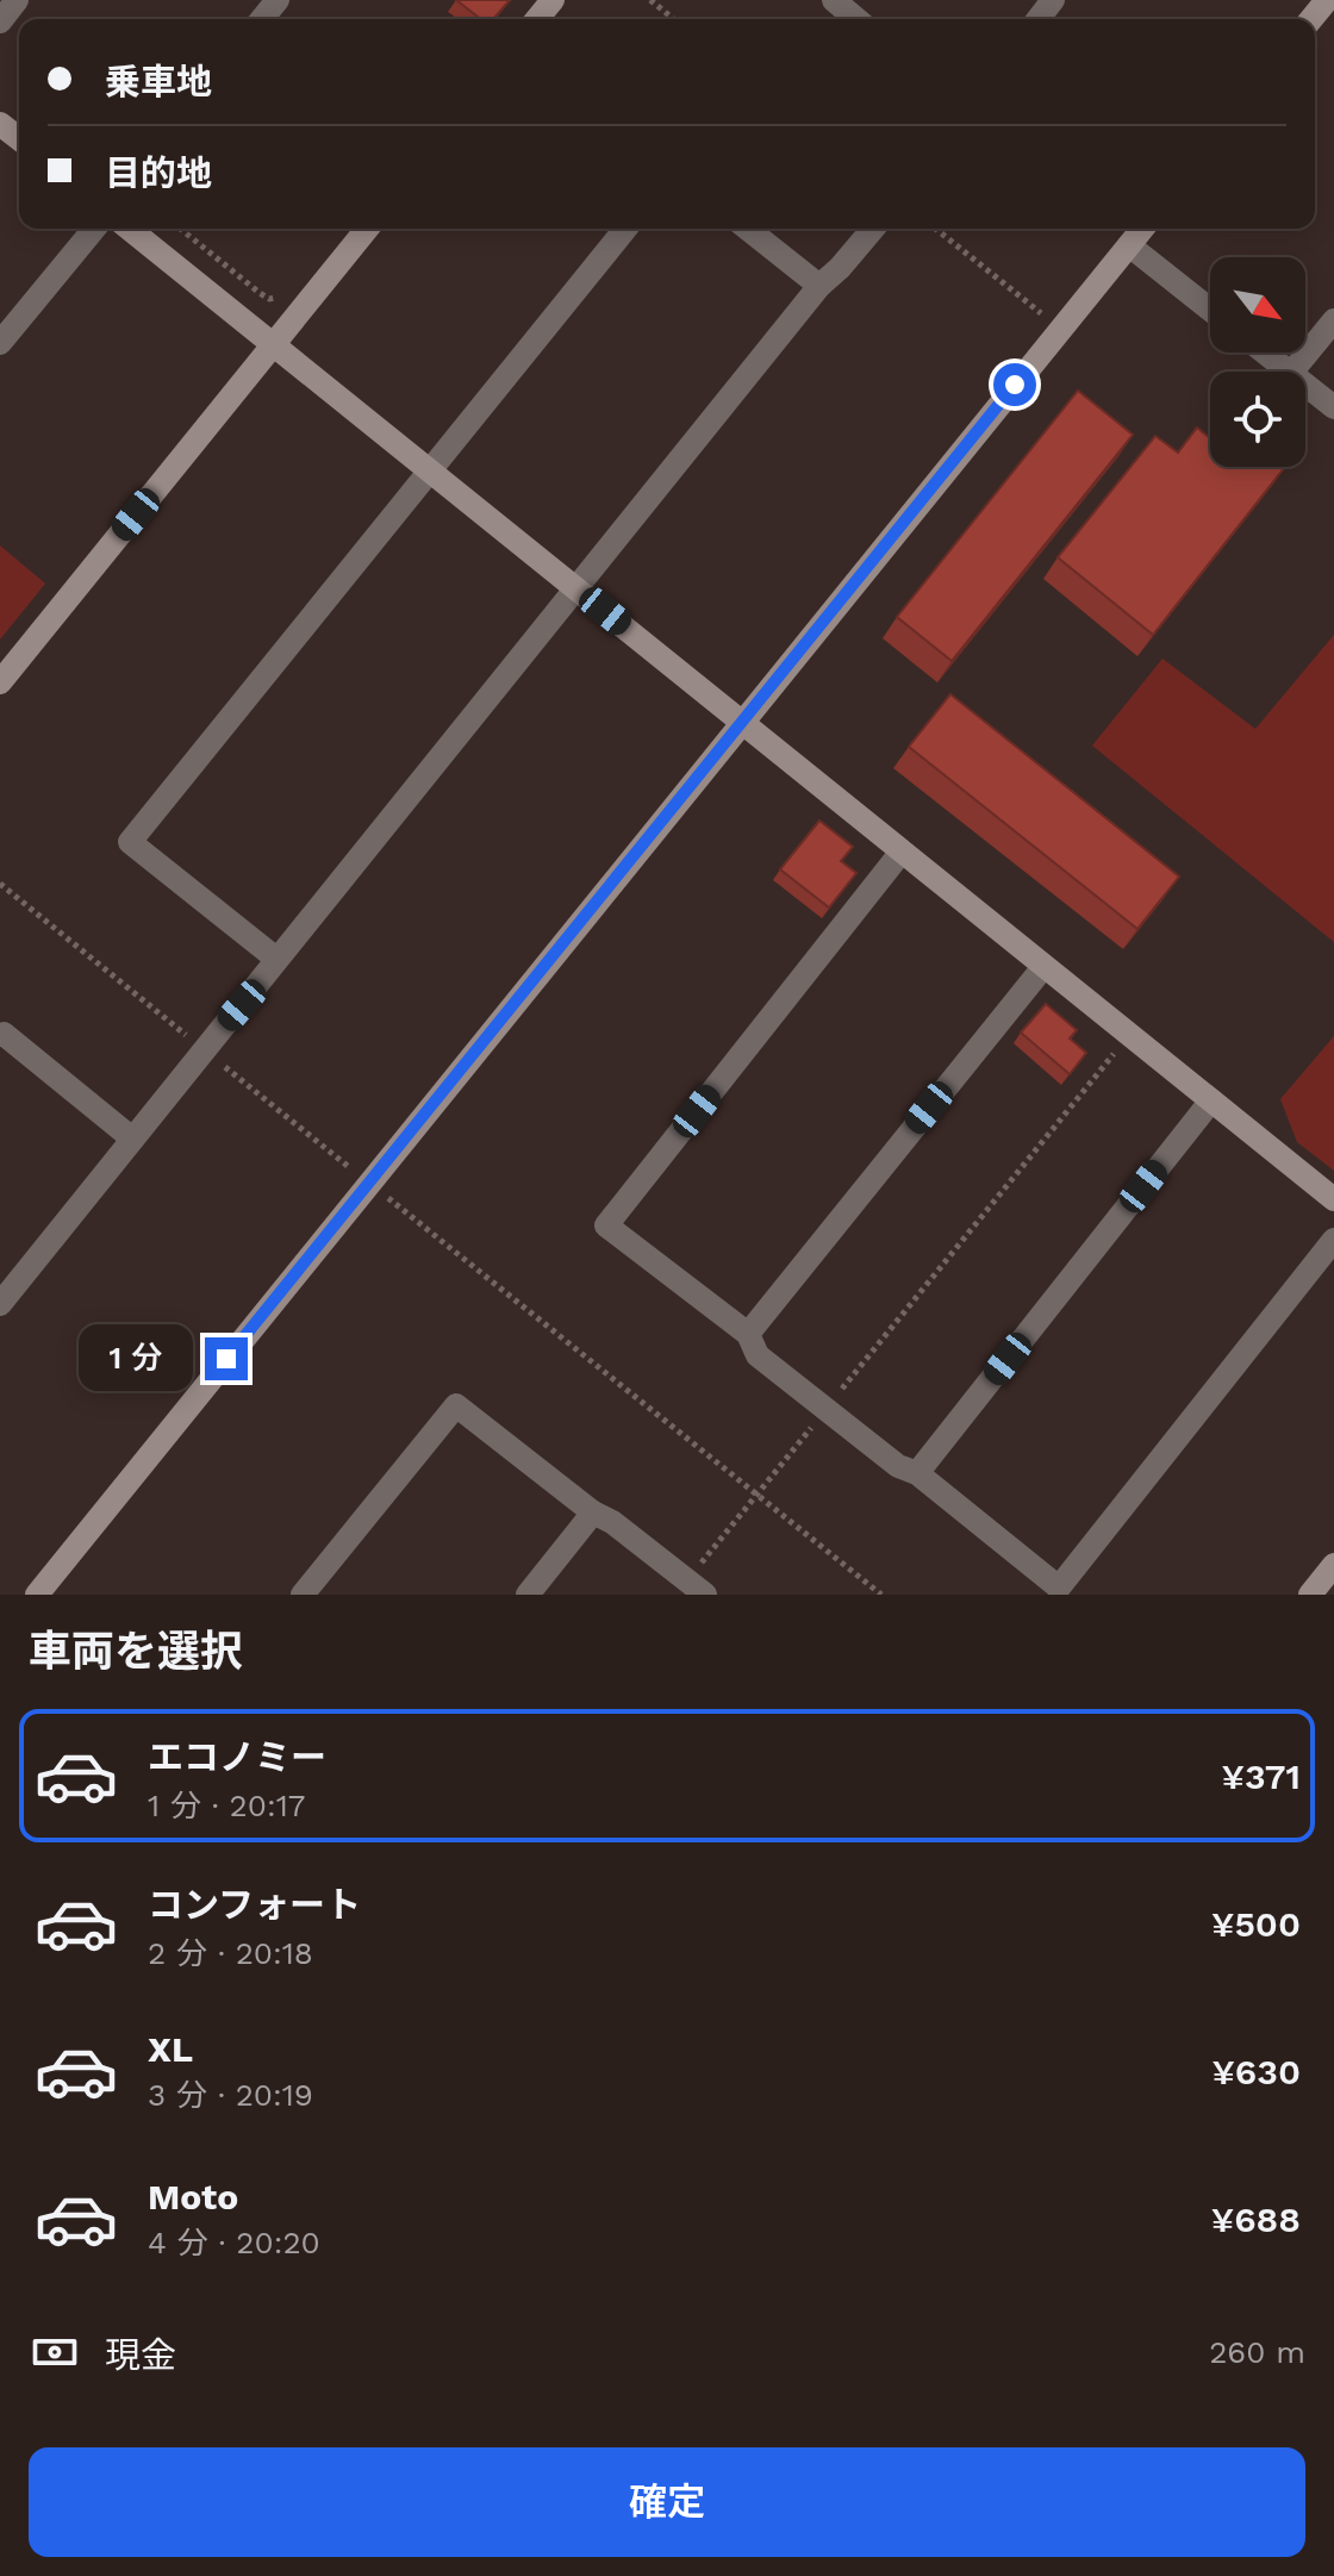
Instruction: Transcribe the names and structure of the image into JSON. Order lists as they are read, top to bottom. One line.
{"north":"bottom right","page":{"banner":["乗車地","目的地"],"bubble":"1 分","heading":"車両を選択","list":[{"name":"エコノミー","note":"1 分 · 20:17","value":"¥371"},{"name":"コンフォート","note":"2 分 · 20:18","value":"¥500"},{"name":"XL","note":"3 分 · 20:19","value":"¥630"},{"name":"Moto","note":"4 分 · 20:20","value":"¥688"}],"pay":["現金","260 m"],"buttons":"確定"}}
